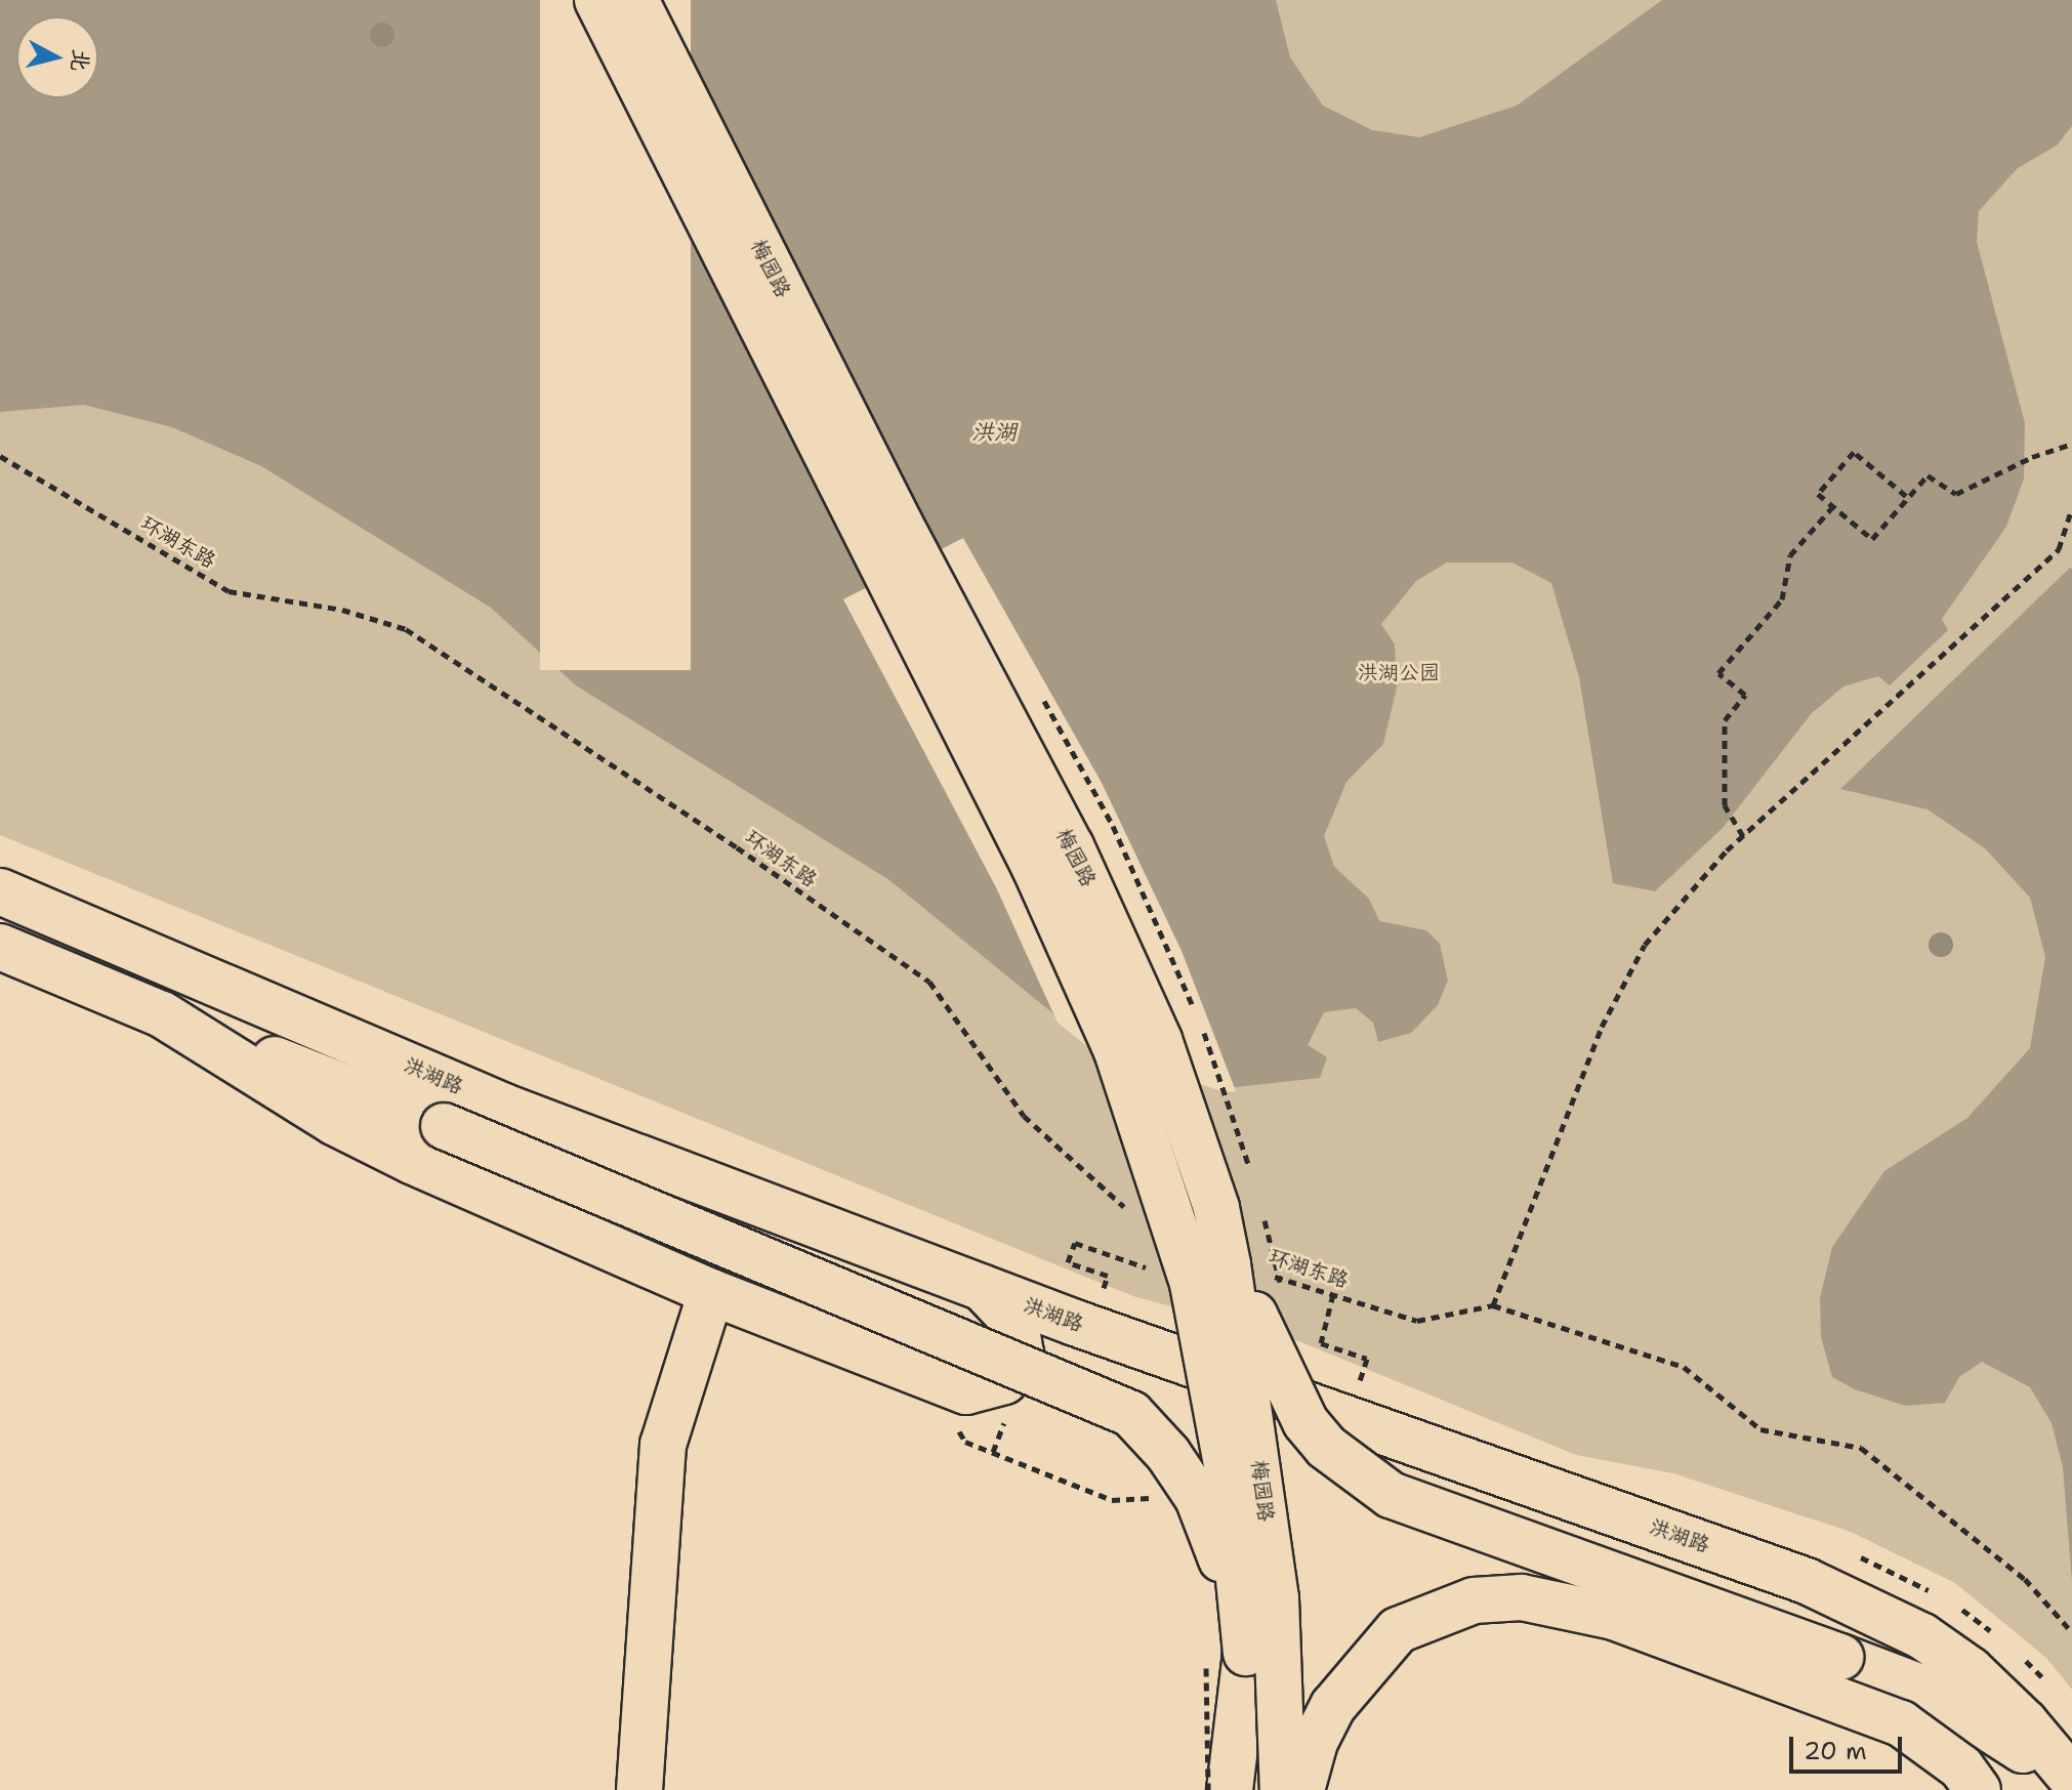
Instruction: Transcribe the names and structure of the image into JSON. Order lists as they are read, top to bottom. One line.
{"streets":{"main road":["梅园路","洪湖路"],"path":["环湖东路"]},"water":["洪湖"],"parks":["洪湖公园"],"scale_bar":"20 m","north":"right"}
